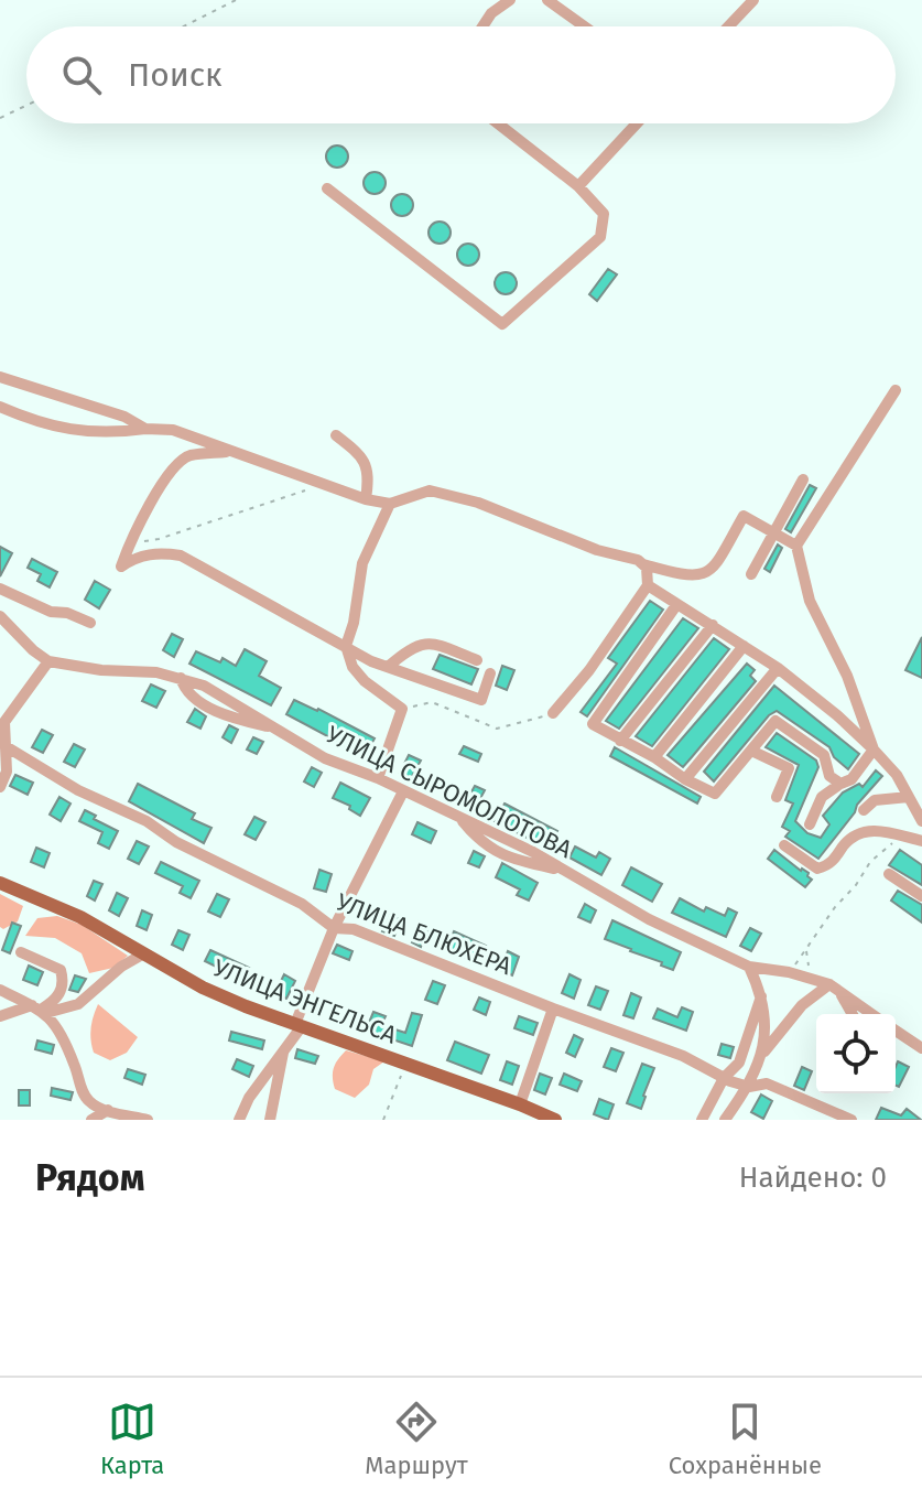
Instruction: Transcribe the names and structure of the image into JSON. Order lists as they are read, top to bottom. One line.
{"streets":{"main road":["УЛИЦА ЭНГЕЛЬСА"],"street":["УЛИЦА СЫРОМОЛОТОВА","УЛИЦА БЛЮХЕРА"]},"page":{"search":"Поиск","heading":["Рядом","Найдено: 0"],"nav":["Карта","Маршрут","Сохранённые"]}}
